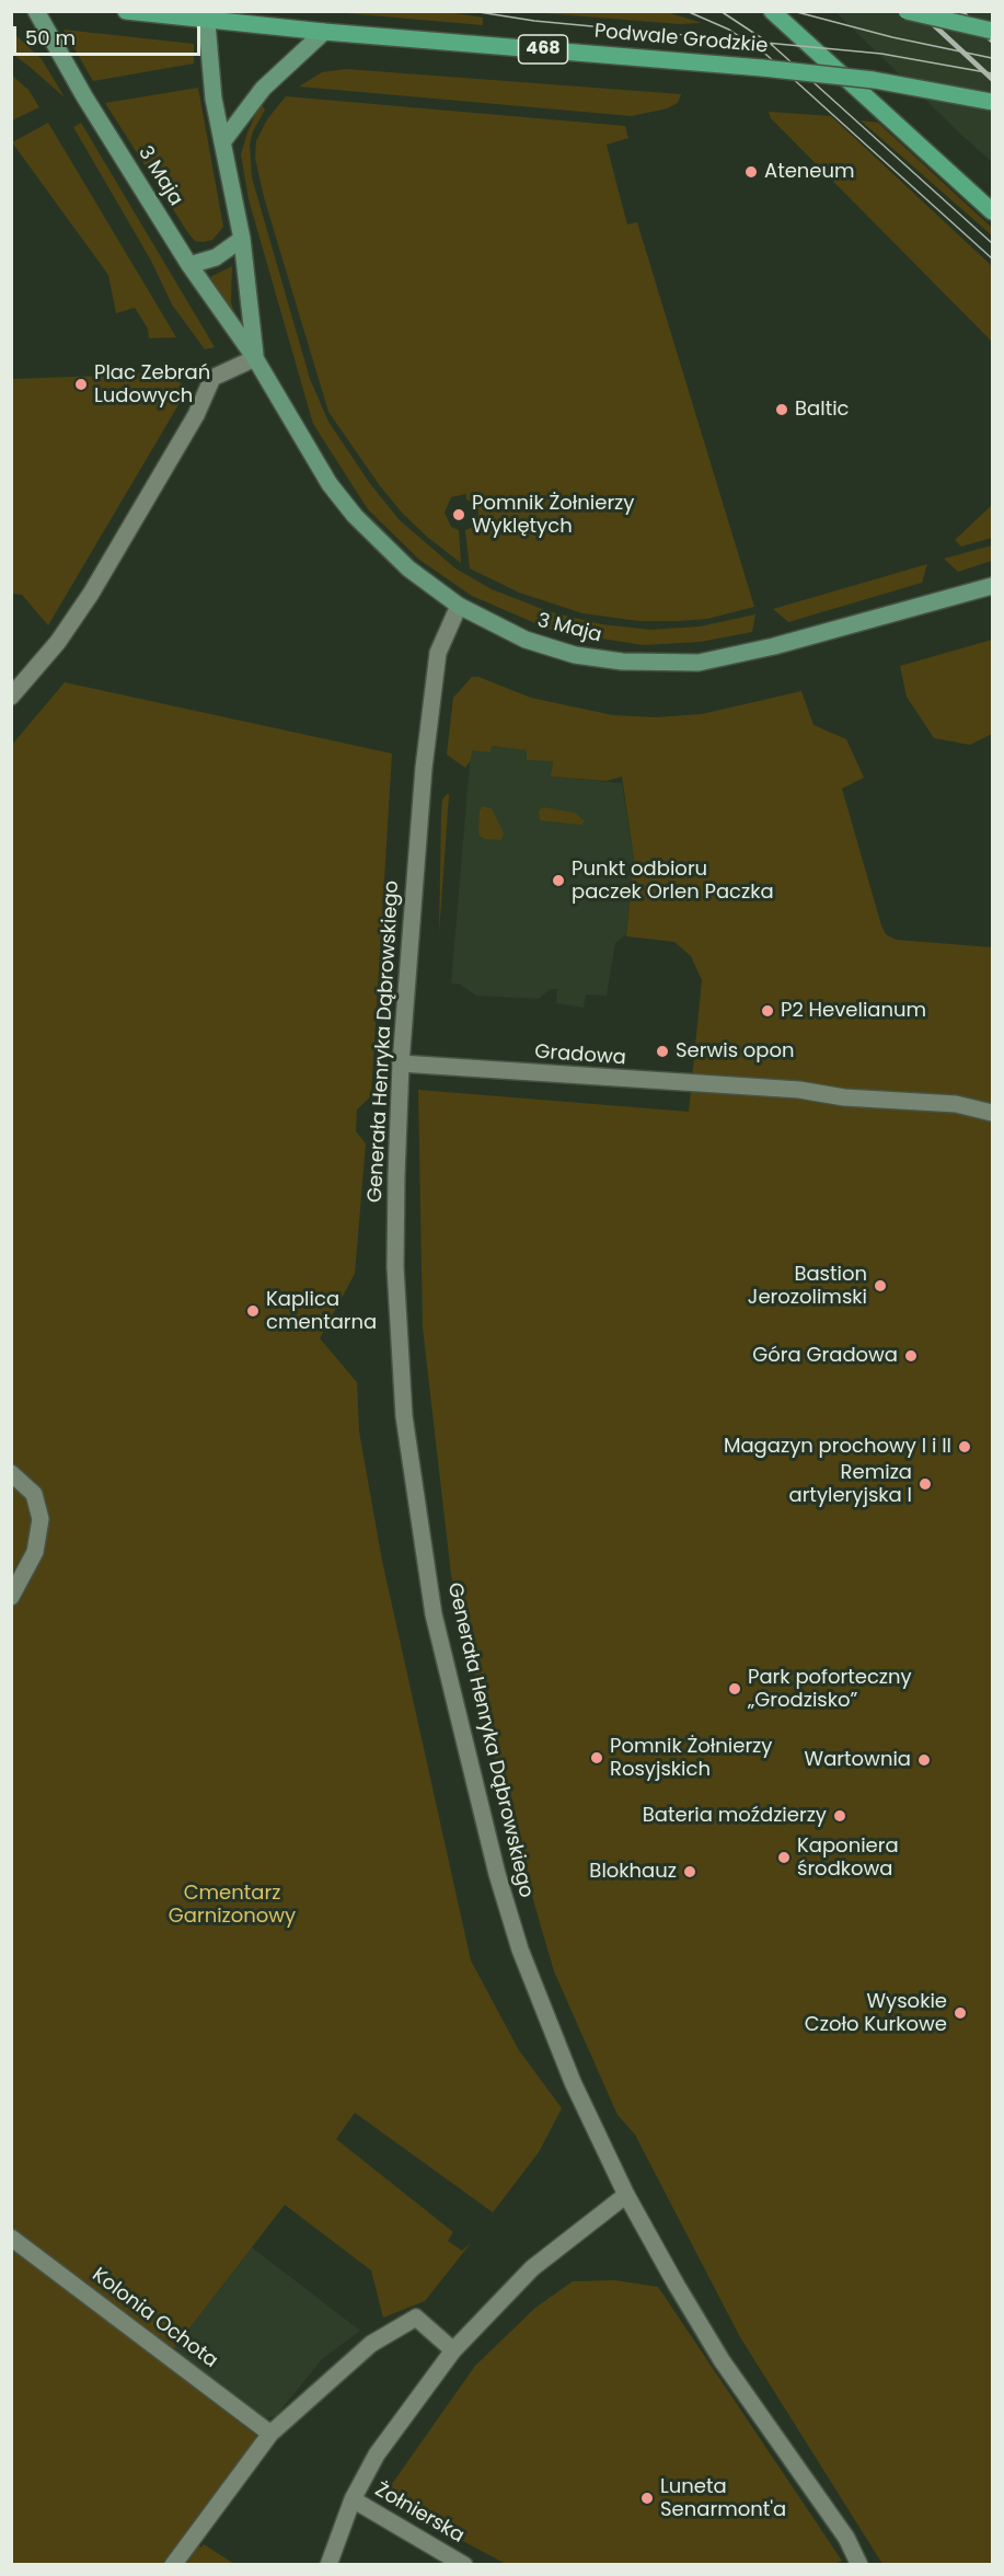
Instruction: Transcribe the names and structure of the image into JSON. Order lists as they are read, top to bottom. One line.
{"streets":{"main road":["Podwale Grodzkie","468","3 Maja"],"street":["Generała Henryka Dąbrowskiego","Gradowa","Kolonia Ochota","Żołnierska"]},"crossings":[["Podwale Grodzkie","468"],["Podwale Grodzkie","3 Maja"],["468","3 Maja"],["3 Maja","Generała Henryka Dąbrowskiego"],["Generała Henryka Dąbrowskiego","Gradowa"]],"parks":["Cmentarz Garnizonowy"],"places":["Ateneum","Plac Zebrań Ludowych","Baltic","Pomnik Żołnierzy Wyklętych","Punkt odbioru paczek Orlen Paczka","P2 Hevelianum","Serwis opon","Bastion Jerozolimski","Kaplica cmentarna","Góra Gradowa","Magazyn prochowy I i II","Remiza artyleryjska I","Park poforteczny „Grodzisko”","Pomnik Żołnierzy Rosyjskich","Wartownia","Bateria moździerzy","Kaponiera środkowa","Blokhauz","Wysokie Czoło Kurkowe","Luneta Senarmont'a"],"scale_bar":"50 m"}
